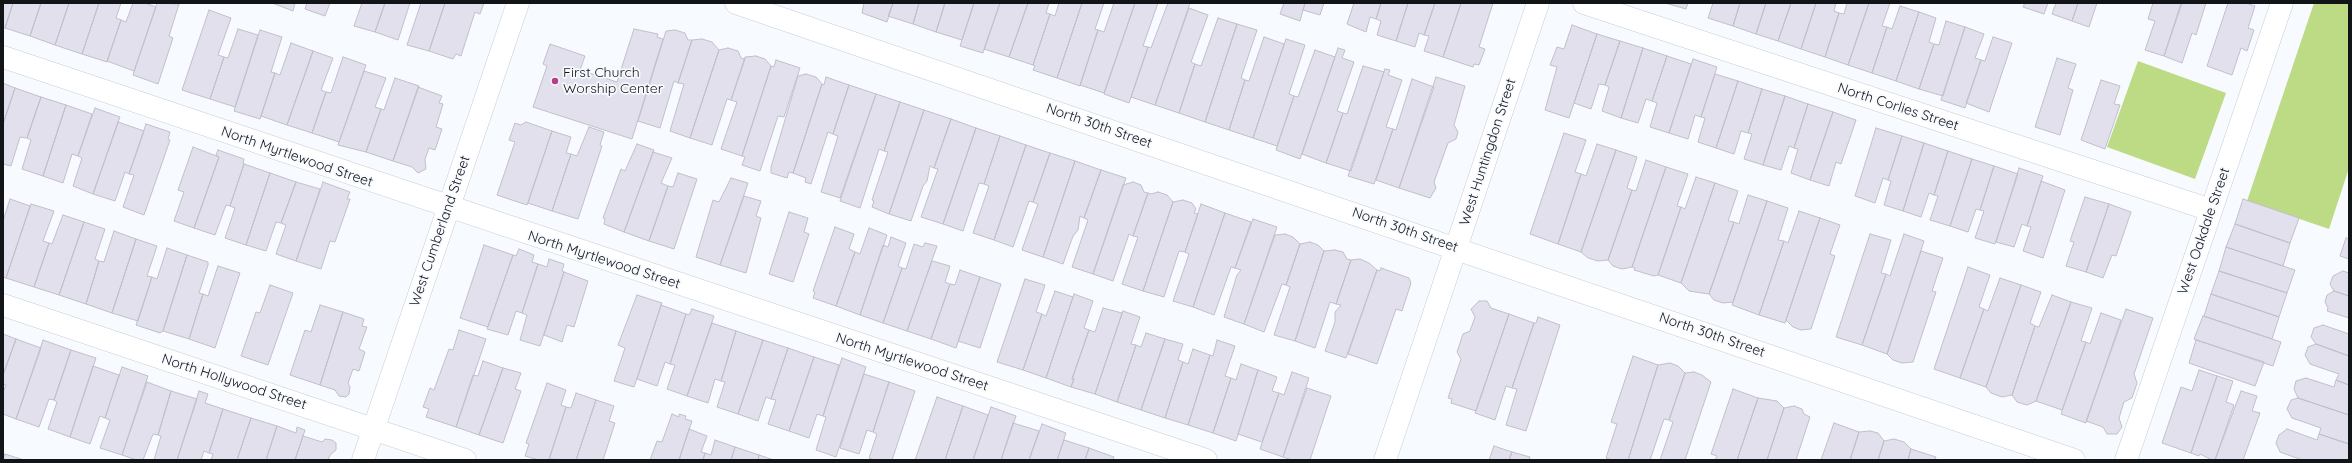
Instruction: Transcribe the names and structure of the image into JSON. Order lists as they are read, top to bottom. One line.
{"streets":{"street":["North Corlies Street","North 30th Street","West Huntingdon Street","North Myrtlewood Street","West Cumberland Street","West Oakdale Street","North Hollywood Street"]},"crossings":[["North Corlies Street","West Oakdale Street"],["North 30th Street","West Huntingdon Street"],["North Myrtlewood Street","West Cumberland Street"],["West Cumberland Street","North Hollywood Street"]],"places":["First Church Worship Center"]}
